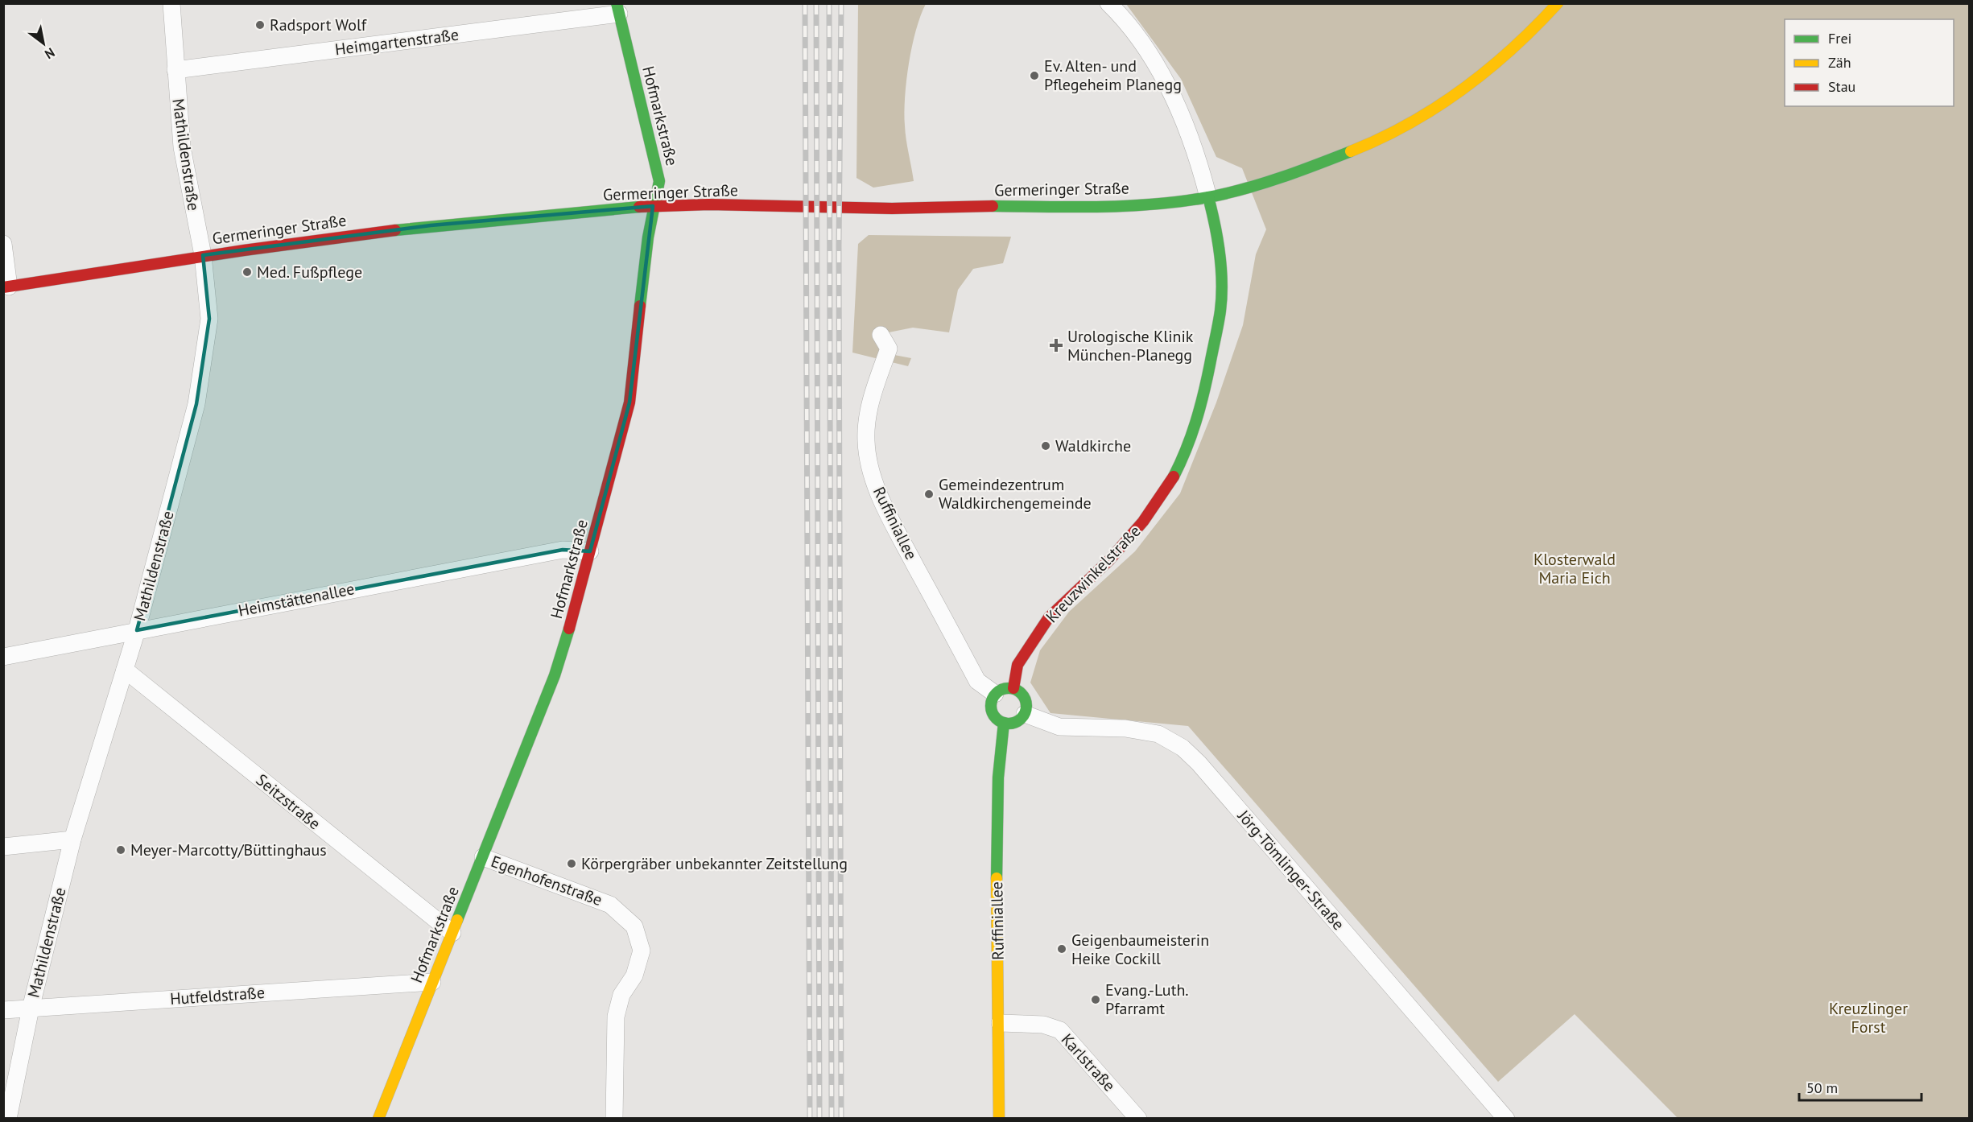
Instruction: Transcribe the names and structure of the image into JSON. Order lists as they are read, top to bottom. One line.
{"streets":{"street":["Heimgartenstraße","Hofmarkstraße","Mathildenstraße","Germeringer Straße","Ruffiniallee","Kreuzwinkelstraße","Heimstättenallee","Seitzstraße","Jörg-Tömlinger-Straße","Egenhofenstraße","Hutfeldstraße","Karlstraße"]},"crossings":[["Heimgartenstraße","Hofmarkstraße"],["Heimgartenstraße","Mathildenstraße"],["Hofmarkstraße","Germeringer Straße"],["Hofmarkstraße","Heimstättenallee"],["Hofmarkstraße","Seitzstraße"],["Hofmarkstraße","Egenhofenstraße"],["Hofmarkstraße","Hutfeldstraße"],["Mathildenstraße","Germeringer Straße"],["Mathildenstraße","Heimstättenallee"],["Mathildenstraße","Seitzstraße"],["Mathildenstraße","Hutfeldstraße"],["Germeringer Straße","Kreuzwinkelstraße"],["Ruffiniallee","Kreuzwinkelstraße"],["Ruffiniallee","Jörg-Tömlinger-Straße"],["Ruffiniallee","Karlstraße"],["Kreuzwinkelstraße","Jörg-Tömlinger-Straße"]],"parks":["Klosterwald Maria Eich","Kreuzlinger Forst"],"places":{"other":["Radsport Wolf","Ev. Alten- und Pflegeheim Planegg","Med. Fußpflege","Waldkirche","Gemeindezentrum Waldkirchengemeinde","Meyer-Marcotty/Büttinghaus","Körpergräber unbekannter Zeitstellung","Geigenbaumeisterin Heike Cockill","Evang.-Luth. Pfarramt"],"health":["Urologische Klinik München-Planegg"]},"legend":["Frei","Zäh","Stau"],"scale_bar":"50 m","north":"bottom right"}
